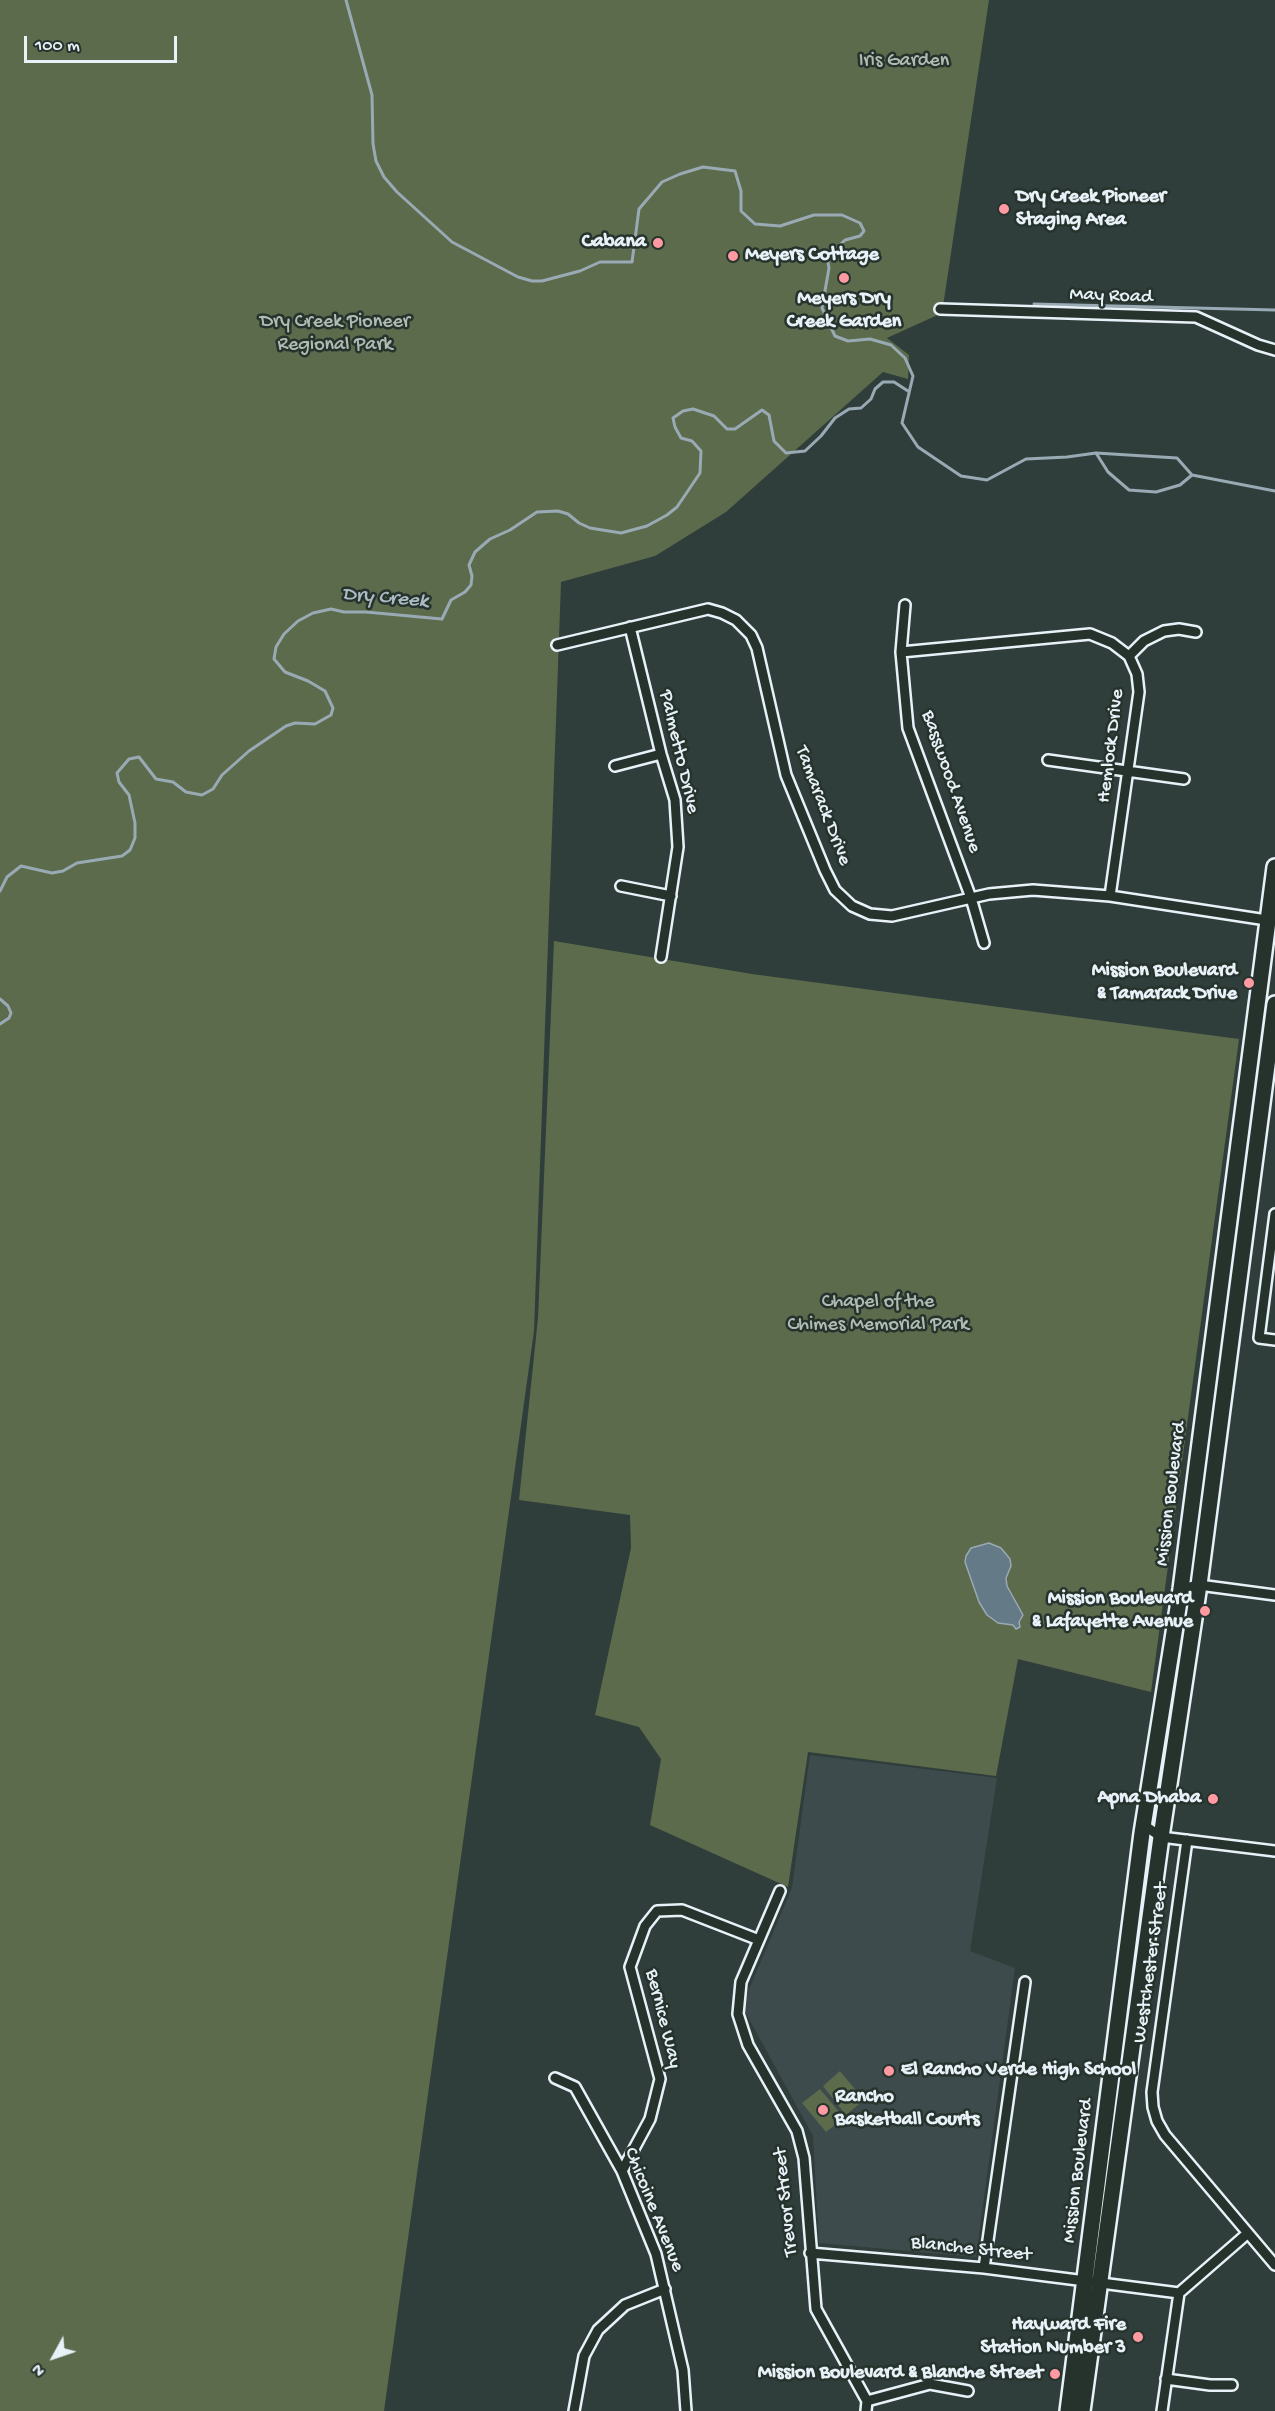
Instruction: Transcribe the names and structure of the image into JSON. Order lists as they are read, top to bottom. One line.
{"streets":{"main road":["Mission Boulevard"],"street":["May Road","Hemlock Drive","Palmetto Drive","Basswood Avenue","Tamarack Drive","Westchester Street","Bernice Way","Trevor Street","Chicoine Avenue","Blanche Street"]},"crossings":[["Hemlock Drive","Tamarack Drive"],["Palmetto Drive","Tamarack Drive"],["Basswood Avenue","Tamarack Drive"],["Tamarack Drive","Mission Boulevard"],["Mission Boulevard","Blanche Street"],["Bernice Way","Trevor Street"],["Bernice Way","Chicoine Avenue"],["Trevor Street","Blanche Street"]],"water":["Dry Creek"],"parks":["Iris Garden","Dry Creek Pioneer Regional Park","Chapel of the Chimes Memorial Park"],"places":["Dry Creek Pioneer Staging Area","Cabana","Meyers Cottage","Meyers Dry Creek Garden","Mission Boulevard & Tamarack Drive","Mission Boulevard & Lafayette Avenue","Apna Dhaba","El Rancho Verde High School","Rancho Basketball Courts","Hayward Fire Station Number 3","Mission Boulevard & Blanche Street"],"scale_bar":"100 m","north":"bottom left"}
